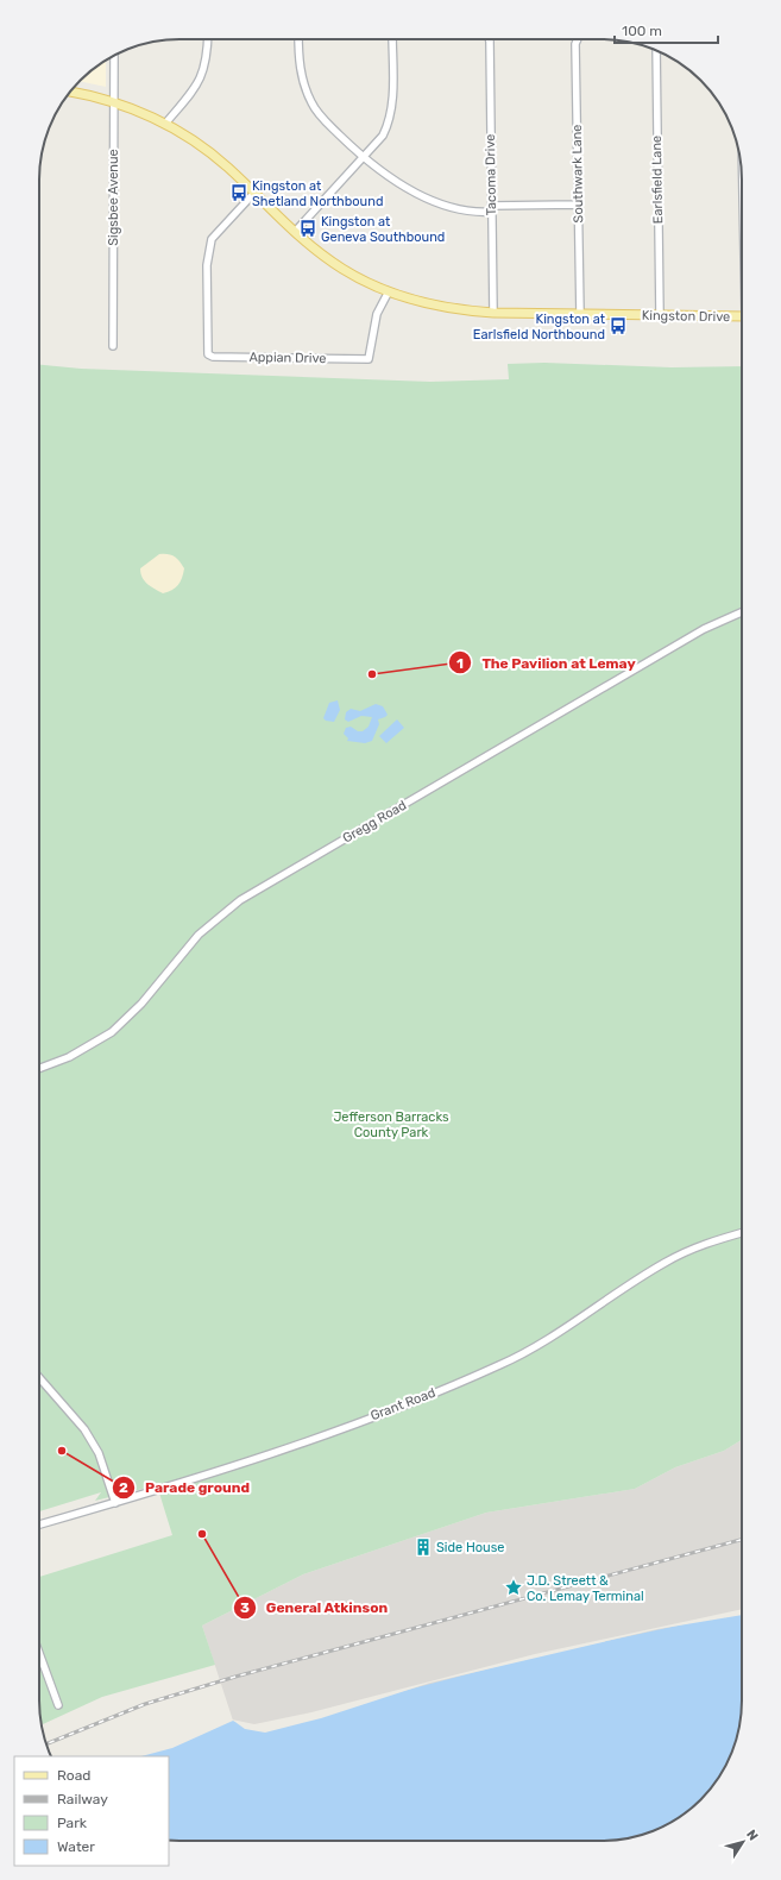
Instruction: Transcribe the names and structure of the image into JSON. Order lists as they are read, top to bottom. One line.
{"streets":{"main road":["Kingston Drive"],"street":["Southwark Lane","Tacoma Drive","Earlsfield Lane","Sigsbee Avenue","Appian Drive","Gregg Road","Grant Road"]},"crossings":[["Southwark Lane","Kingston Drive"],["Tacoma Drive","Kingston Drive"],["Earlsfield Lane","Kingston Drive"],["Sigsbee Avenue","Kingston Drive"],["Kingston Drive","Appian Drive"]],"parks":["Jefferson Barracks County Park"],"places":{"bus stop":["Kingston at Shetland Northbound","Kingston at Geneva Southbound","Kingston at Earlsfield Northbound"],"other":["The Pavilion at Lemay","Parade ground","General Atkinson"],"building":["Side House"],"place":["J.D. Streett & Co. Lemay Terminal"]},"legend":["Road","Railway","Park","Water"],"scale_bar":"100 m","north":"top right"}
